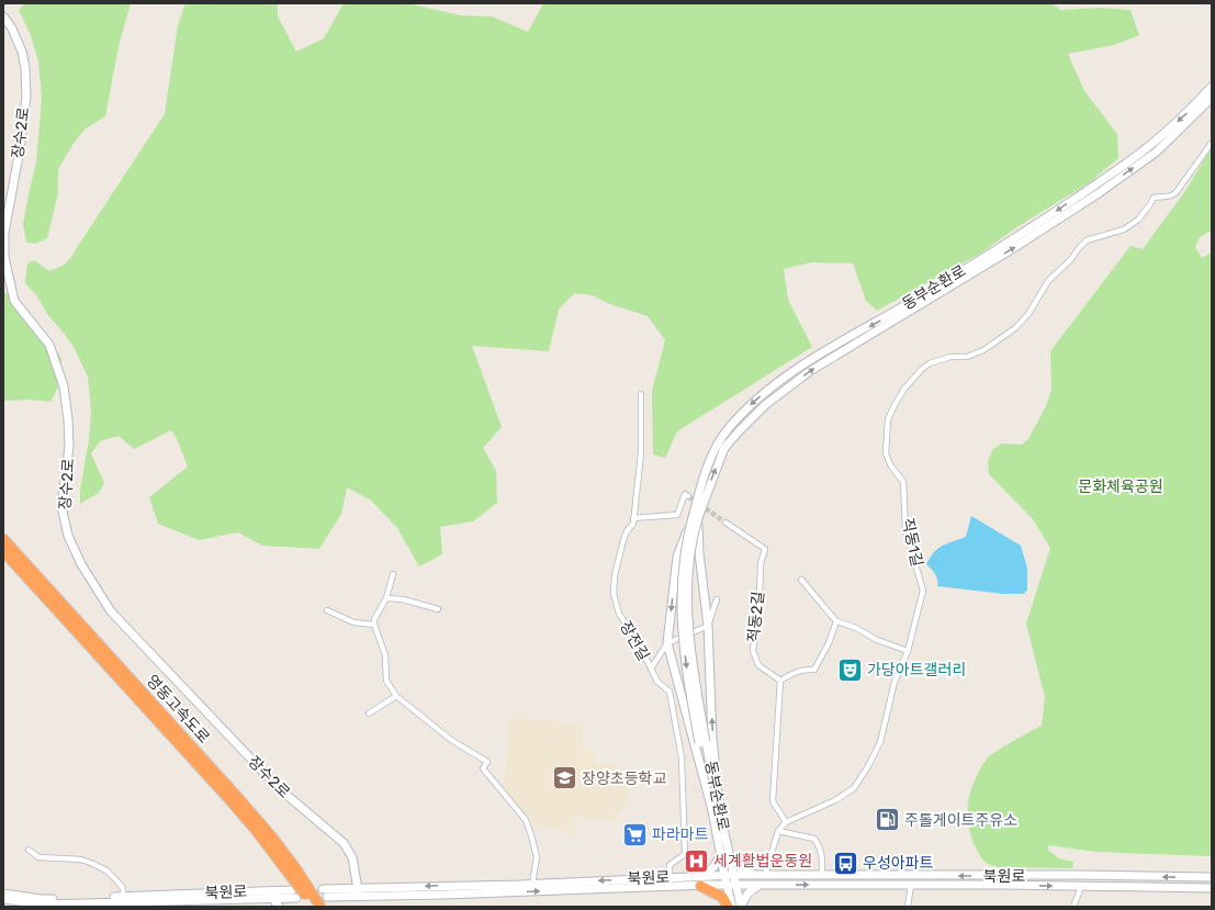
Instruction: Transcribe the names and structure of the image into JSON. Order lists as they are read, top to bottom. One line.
{"streets":{"highway":["영동고속도로"],"street":["장수2로","동부순환로","직동1길","적동2길","장전길","북원로"]},"crossings":[["장수2로","북원로"],["동부순환로","북원로"],["직동1길","북원로"],["장전길","북원로"]],"parks":["문화체육공원"],"places":{"theatre":["가당아트갤러리"],"school or university":["장양초등학교"],"fuel station":["주톨게이트주유소"],"supermarket":["파라마트"],"hospital":["세계활법운동원"],"bus stop":["우성아파트"]}}
